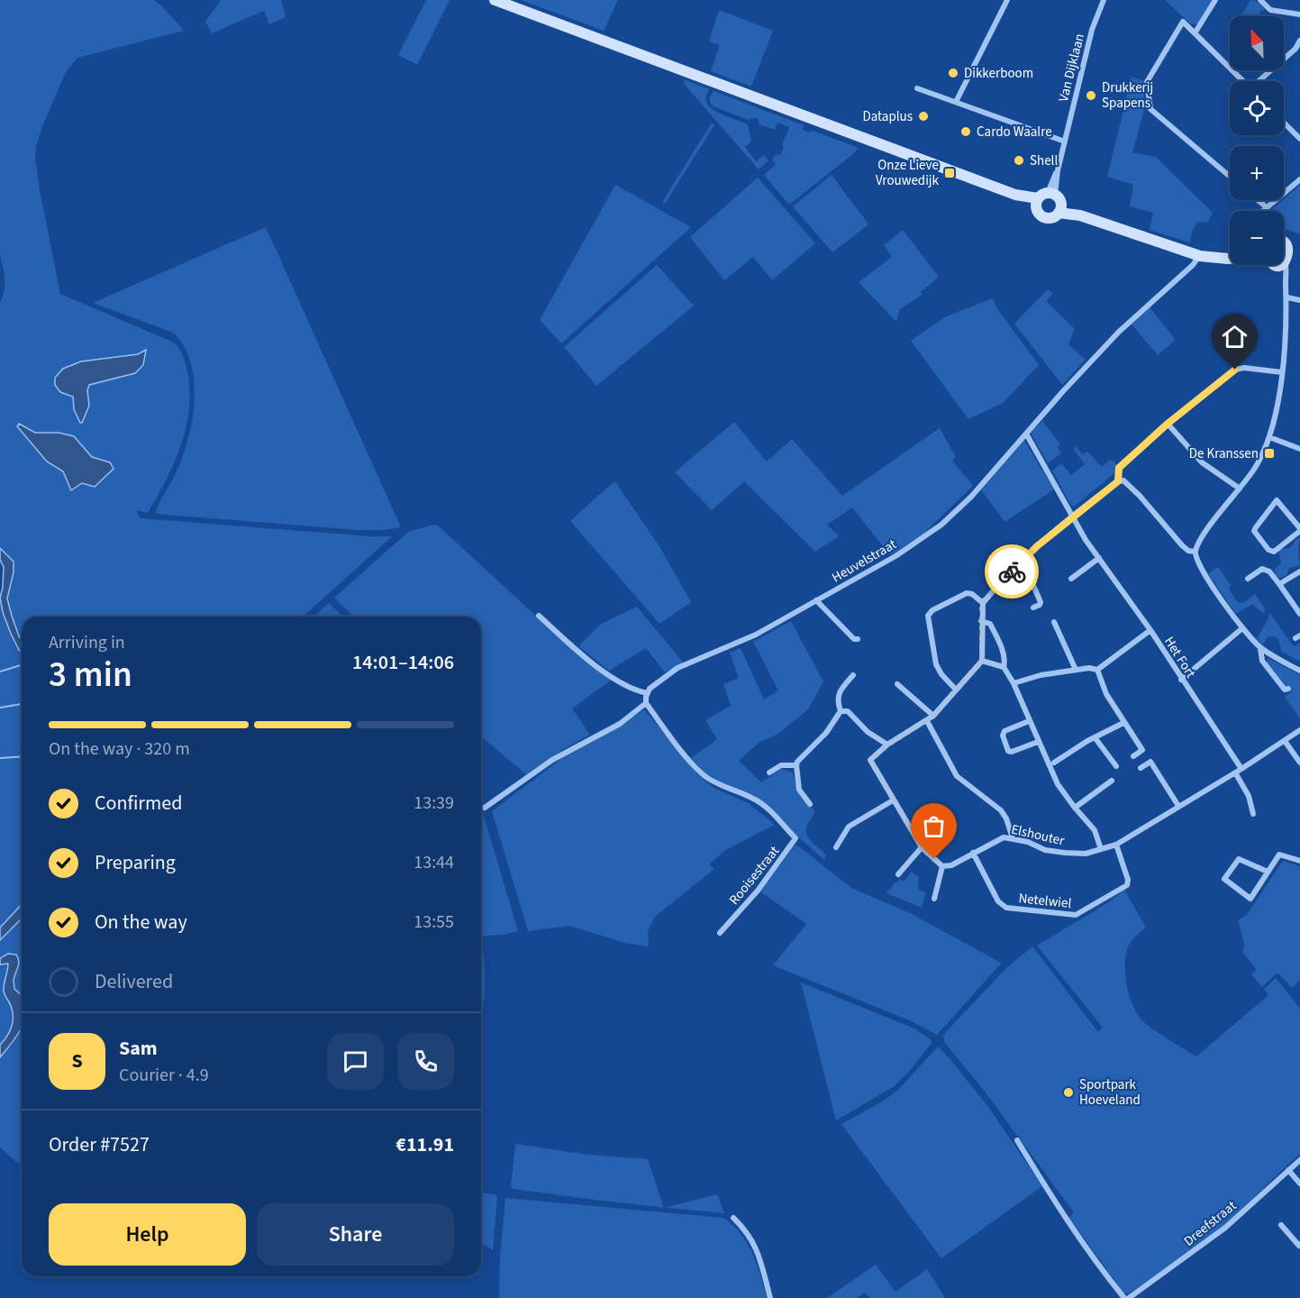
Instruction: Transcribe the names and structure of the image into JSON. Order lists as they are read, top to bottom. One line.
{"streets":{"street":["Van Dijklaan","Heuvelstraat","Het Fort","Elshouter","Rooisestraat","Netelwiel","Dreefstraat"]},"crossings":[["Heuvelstraat","Het Fort"],["Het Fort","Elshouter"],["Elshouter","Netelwiel"]],"places":{"other":["Dikkerboom","Drukkerij Spapens","Dataplus","Cardo Waalre","Shell","Sportpark Hoeveland"],"transit":["Onze Lieve Vrouwedijk","De Kranssen"]},"north":"top left","page":{"map_buttons":["+","−"],"heading":["3 min","Arriving in","14:01–14:06"],"panel":["Sam","Courier · 4.9","Order #7527","€11.91"],"bar":"On the way · 320 m","list":[["Confirmed","13:39"],["Preparing","13:44"],["On the way","13:55"],"Delivered"],"round":"S","buttons":["Help","Share"]}}
